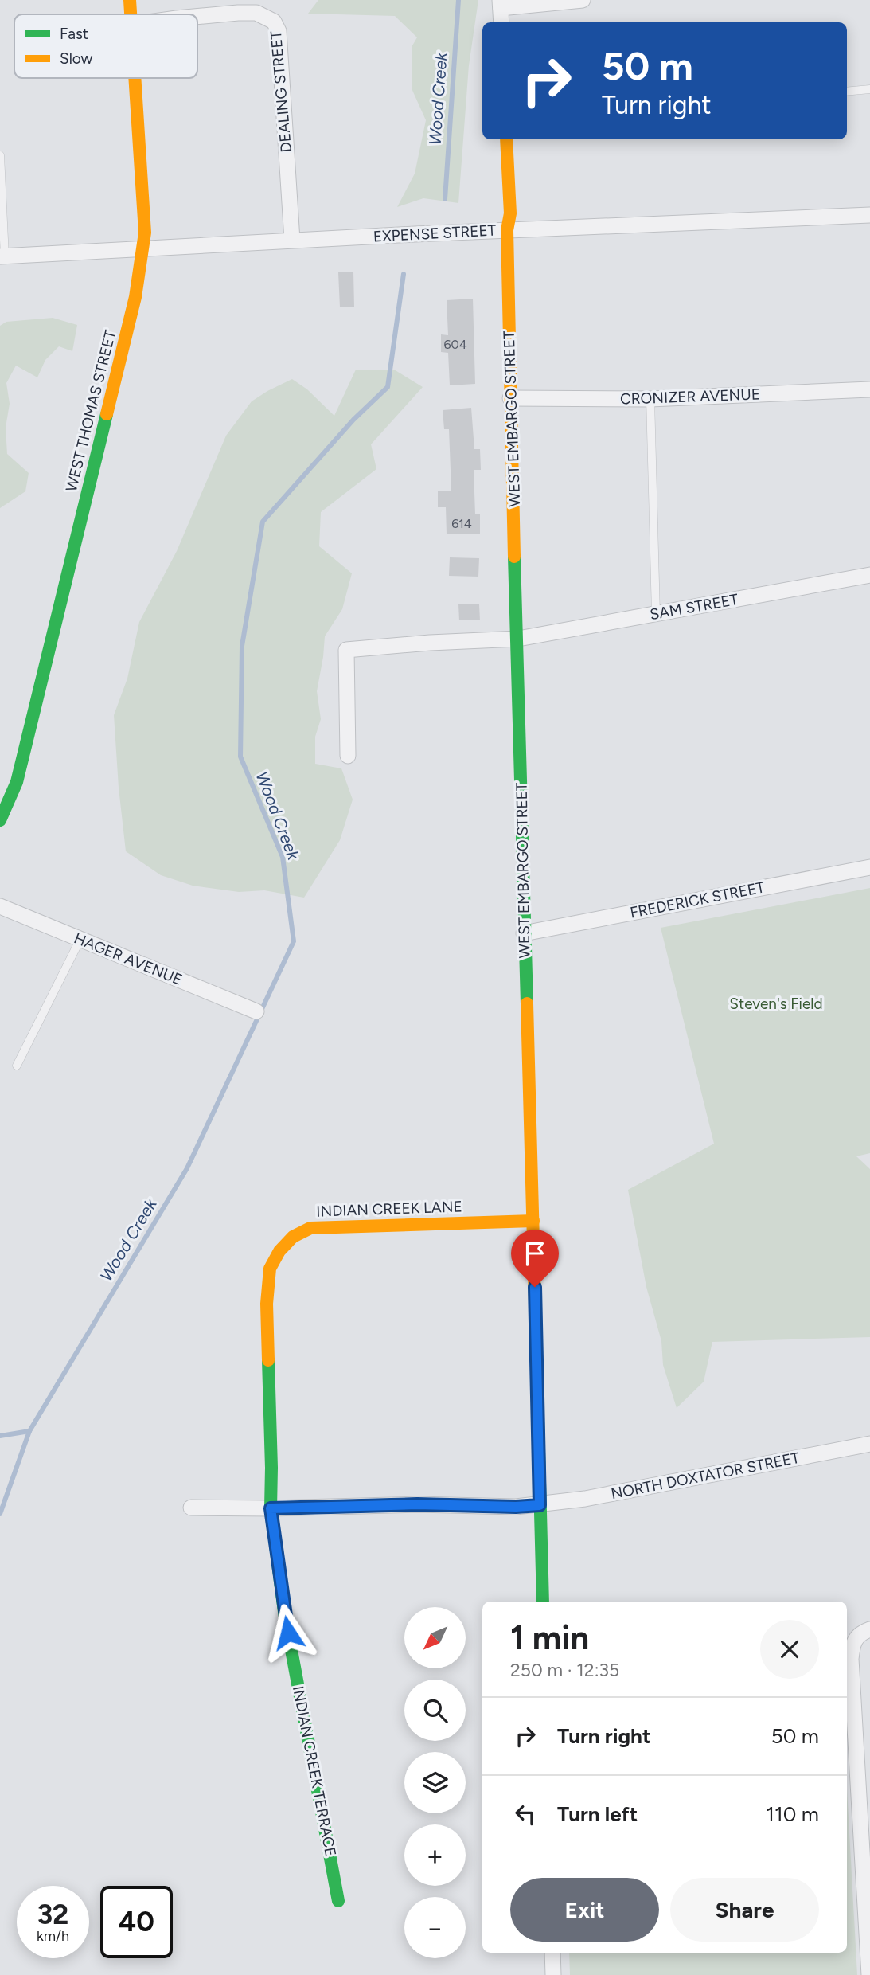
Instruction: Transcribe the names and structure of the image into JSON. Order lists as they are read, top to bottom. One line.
{"streets":{"street":["DEALING STREET","EXPENSE STREET","CRONIZER AVENUE","WEST THOMAS STREET","WEST EMBARGO STREET","SAM STREET","FREDERICK STREET","HAGER AVENUE","INDIAN CREEK LANE","NORTH DOXTATOR STREET","INDIAN CREEK TERRACE"]},"crossings":[["DEALING STREET","EXPENSE STREET"],["EXPENSE STREET","WEST THOMAS STREET"],["EXPENSE STREET","WEST EMBARGO STREET"],["CRONIZER AVENUE","WEST EMBARGO STREET"],["WEST EMBARGO STREET","SAM STREET"],["WEST EMBARGO STREET","FREDERICK STREET"],["WEST EMBARGO STREET","INDIAN CREEK LANE"],["WEST EMBARGO STREET","NORTH DOXTATOR STREET"],["INDIAN CREEK LANE","INDIAN CREEK TERRACE"]],"water":["Wood Creek"],"parks":["Steven's Field"],"house_numbers":["604","614"],"legend":["Fast","Slow"],"north":"bottom left","page":{"turn":["50 m","Turn right"],"heading":["1 min","250 m · 12:35"],"map_buttons":["+","−"],"list":[{"name":"Turn right","value":"50 m"},{"name":"Turn left","value":"110 m"}],"buttons":["Exit","Share"],"speed":"32 km/h","limit":"40"}}
